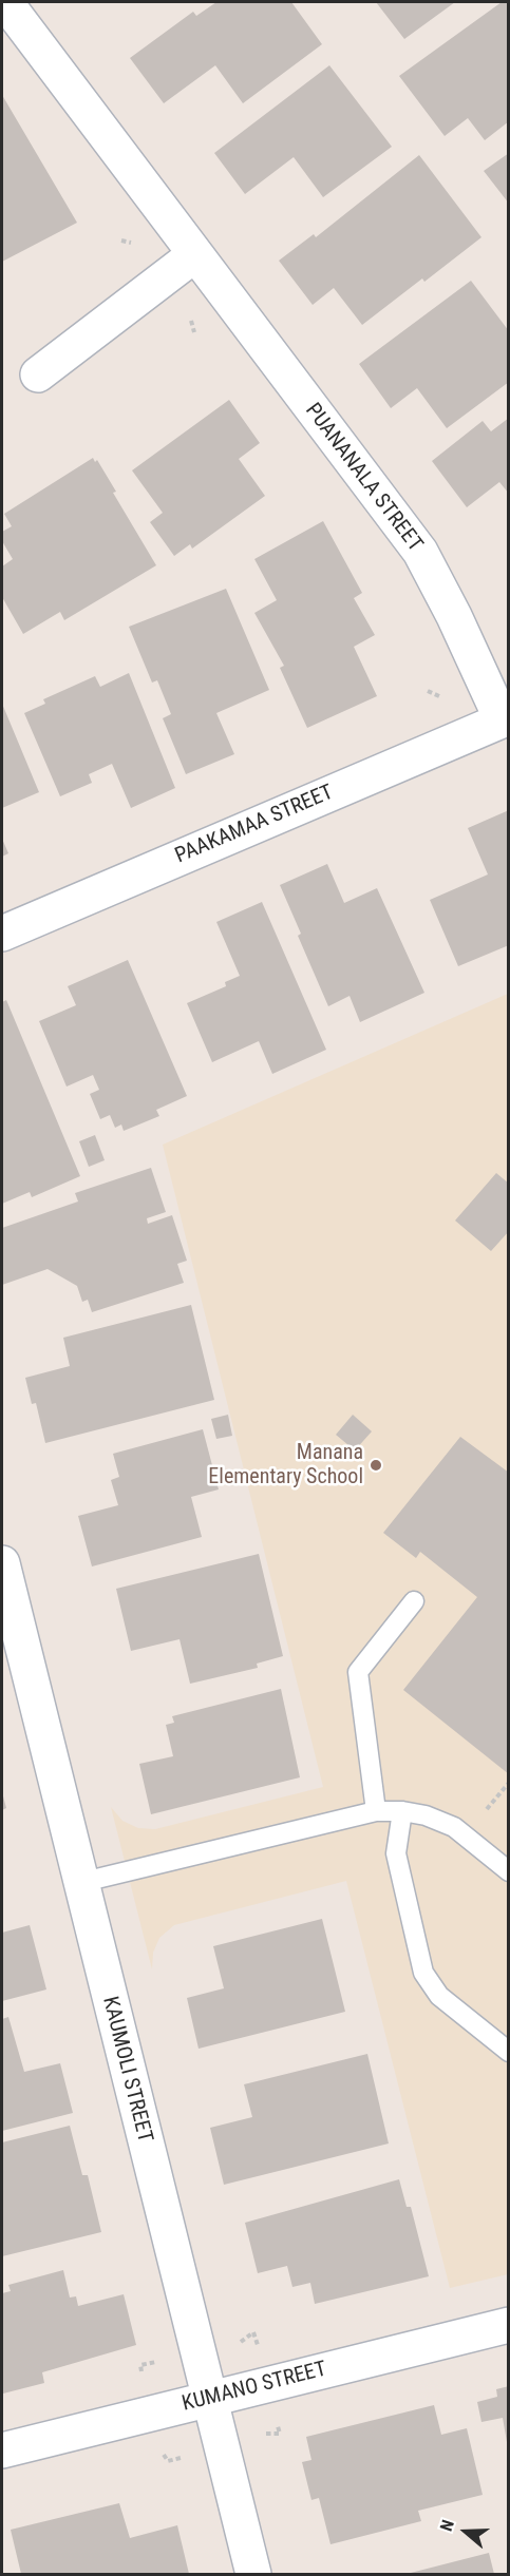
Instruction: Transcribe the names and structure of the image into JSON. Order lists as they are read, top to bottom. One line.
{"streets":{"street":["PUANANALA STREET","PAAKAMAA STREET","KAUMOLI STREET","KUMANO STREET"]},"crossings":[["PUANANALA STREET","PAAKAMAA STREET"],["KAUMOLI STREET","KUMANO STREET"]],"places":["Manana Elementary School"],"north":"left"}
